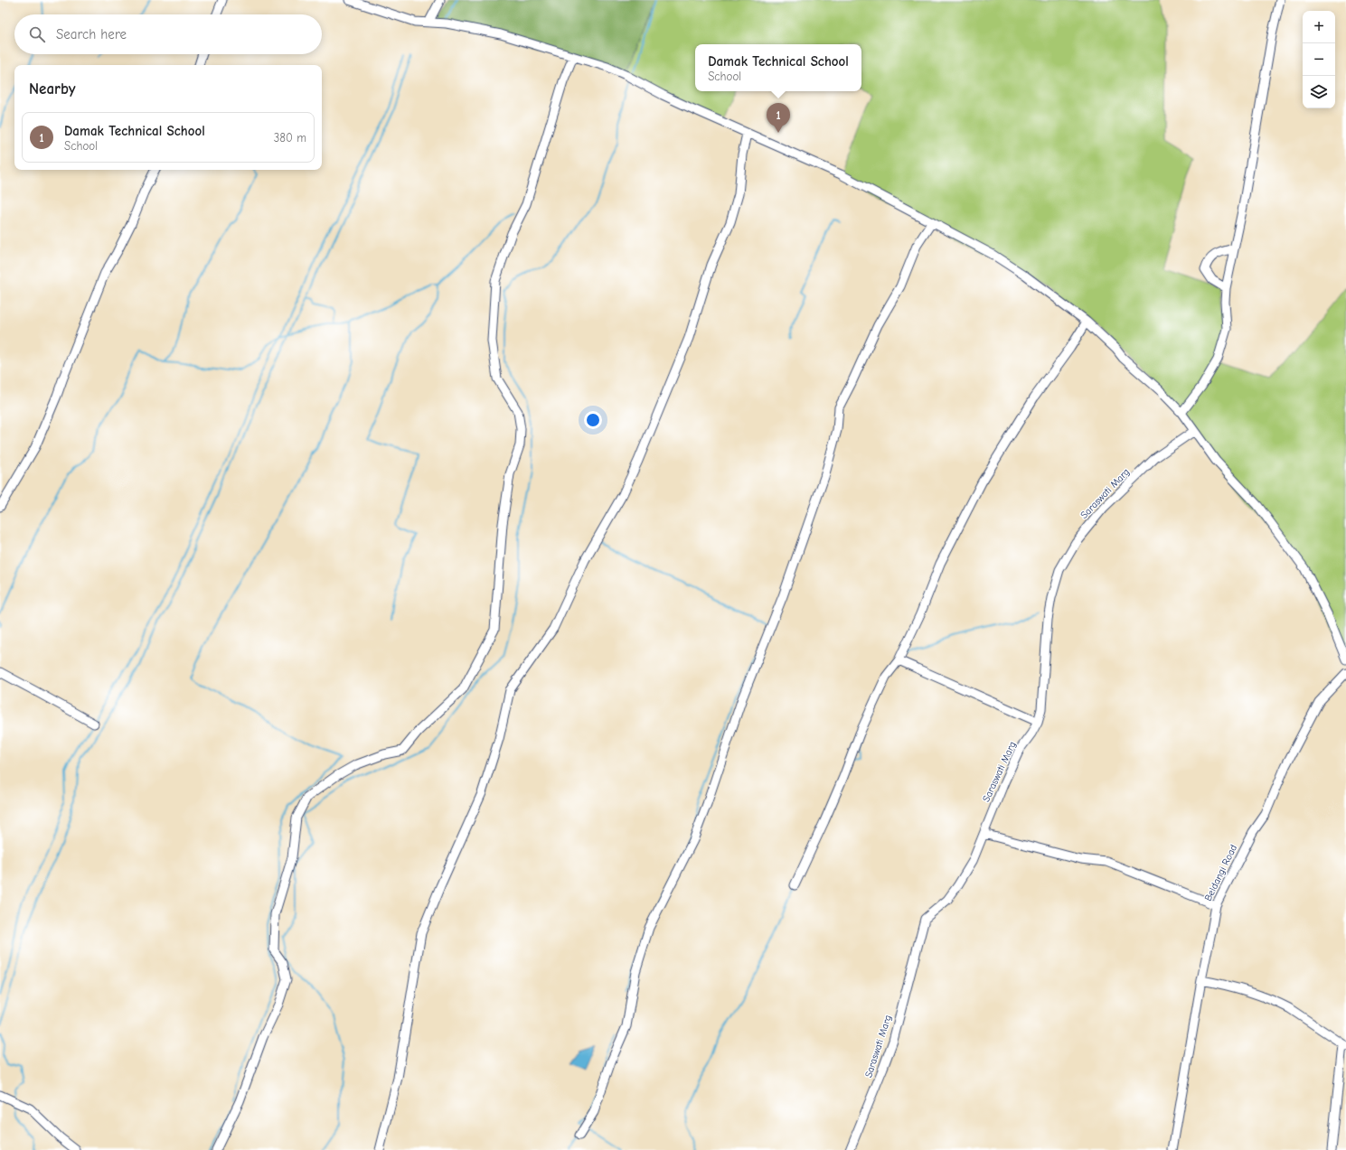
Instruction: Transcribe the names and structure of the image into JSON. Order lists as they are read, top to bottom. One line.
{"streets":{"street":["Saraswati Marg","Beldangi Road"]},"page":{"map_buttons":["+","−"],"search":"Search here","popup":["Damak Technical School","School"],"heading":"Nearby","pins":"1","list":[{"mark":"1","name":"Damak Technical School","note":"School","value":"380 m"}]}}
